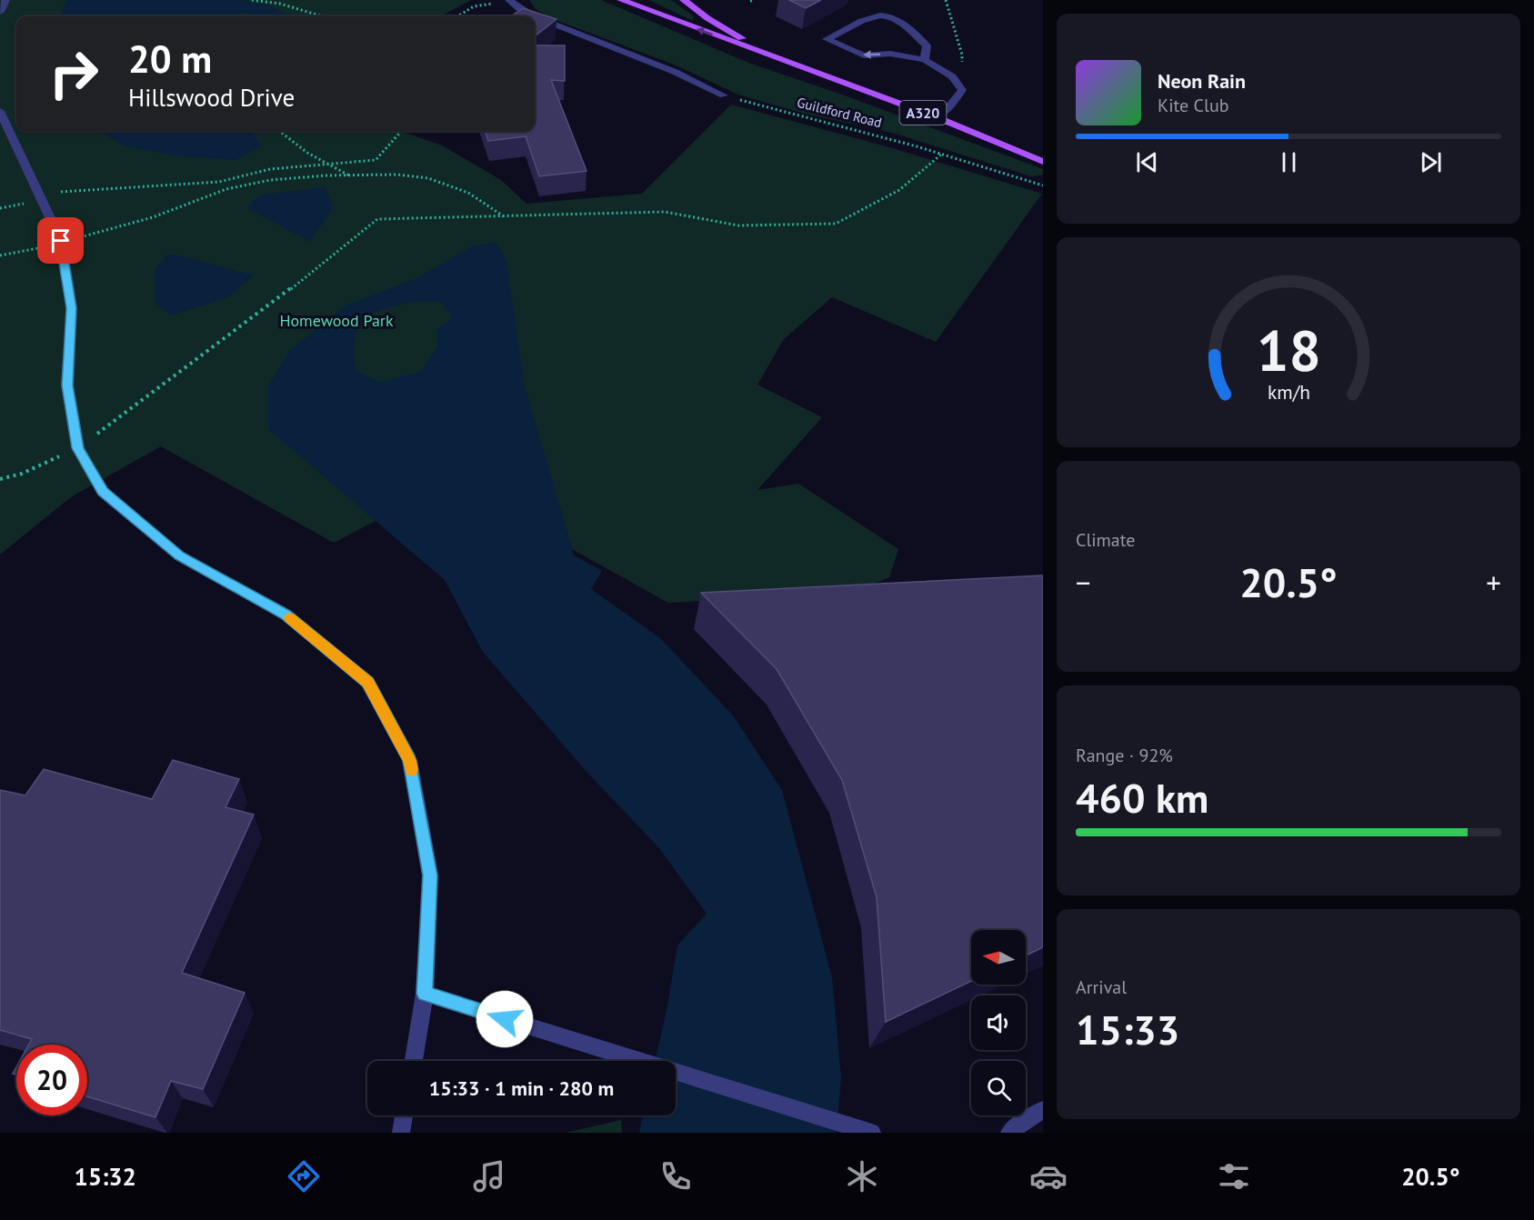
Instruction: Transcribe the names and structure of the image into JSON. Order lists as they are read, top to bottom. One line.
{"streets":{"main road":["Guildford Road","A320"]},"parks":["Homewood Park"],"north":"left","page":{"turn":["20 m","Hillswood Drive"],"song":["Neon Rain","Kite Club"],"tile":["Climate",["Range · 92%","460 km"],["Arrival","15:33"]],"heat":["−","20.5°","+"],"limit":"20","trip":"15:33 · 1 min · 280 m","tabs":["15:32","20.5°"],"gauge":["18","km/h"]}}
